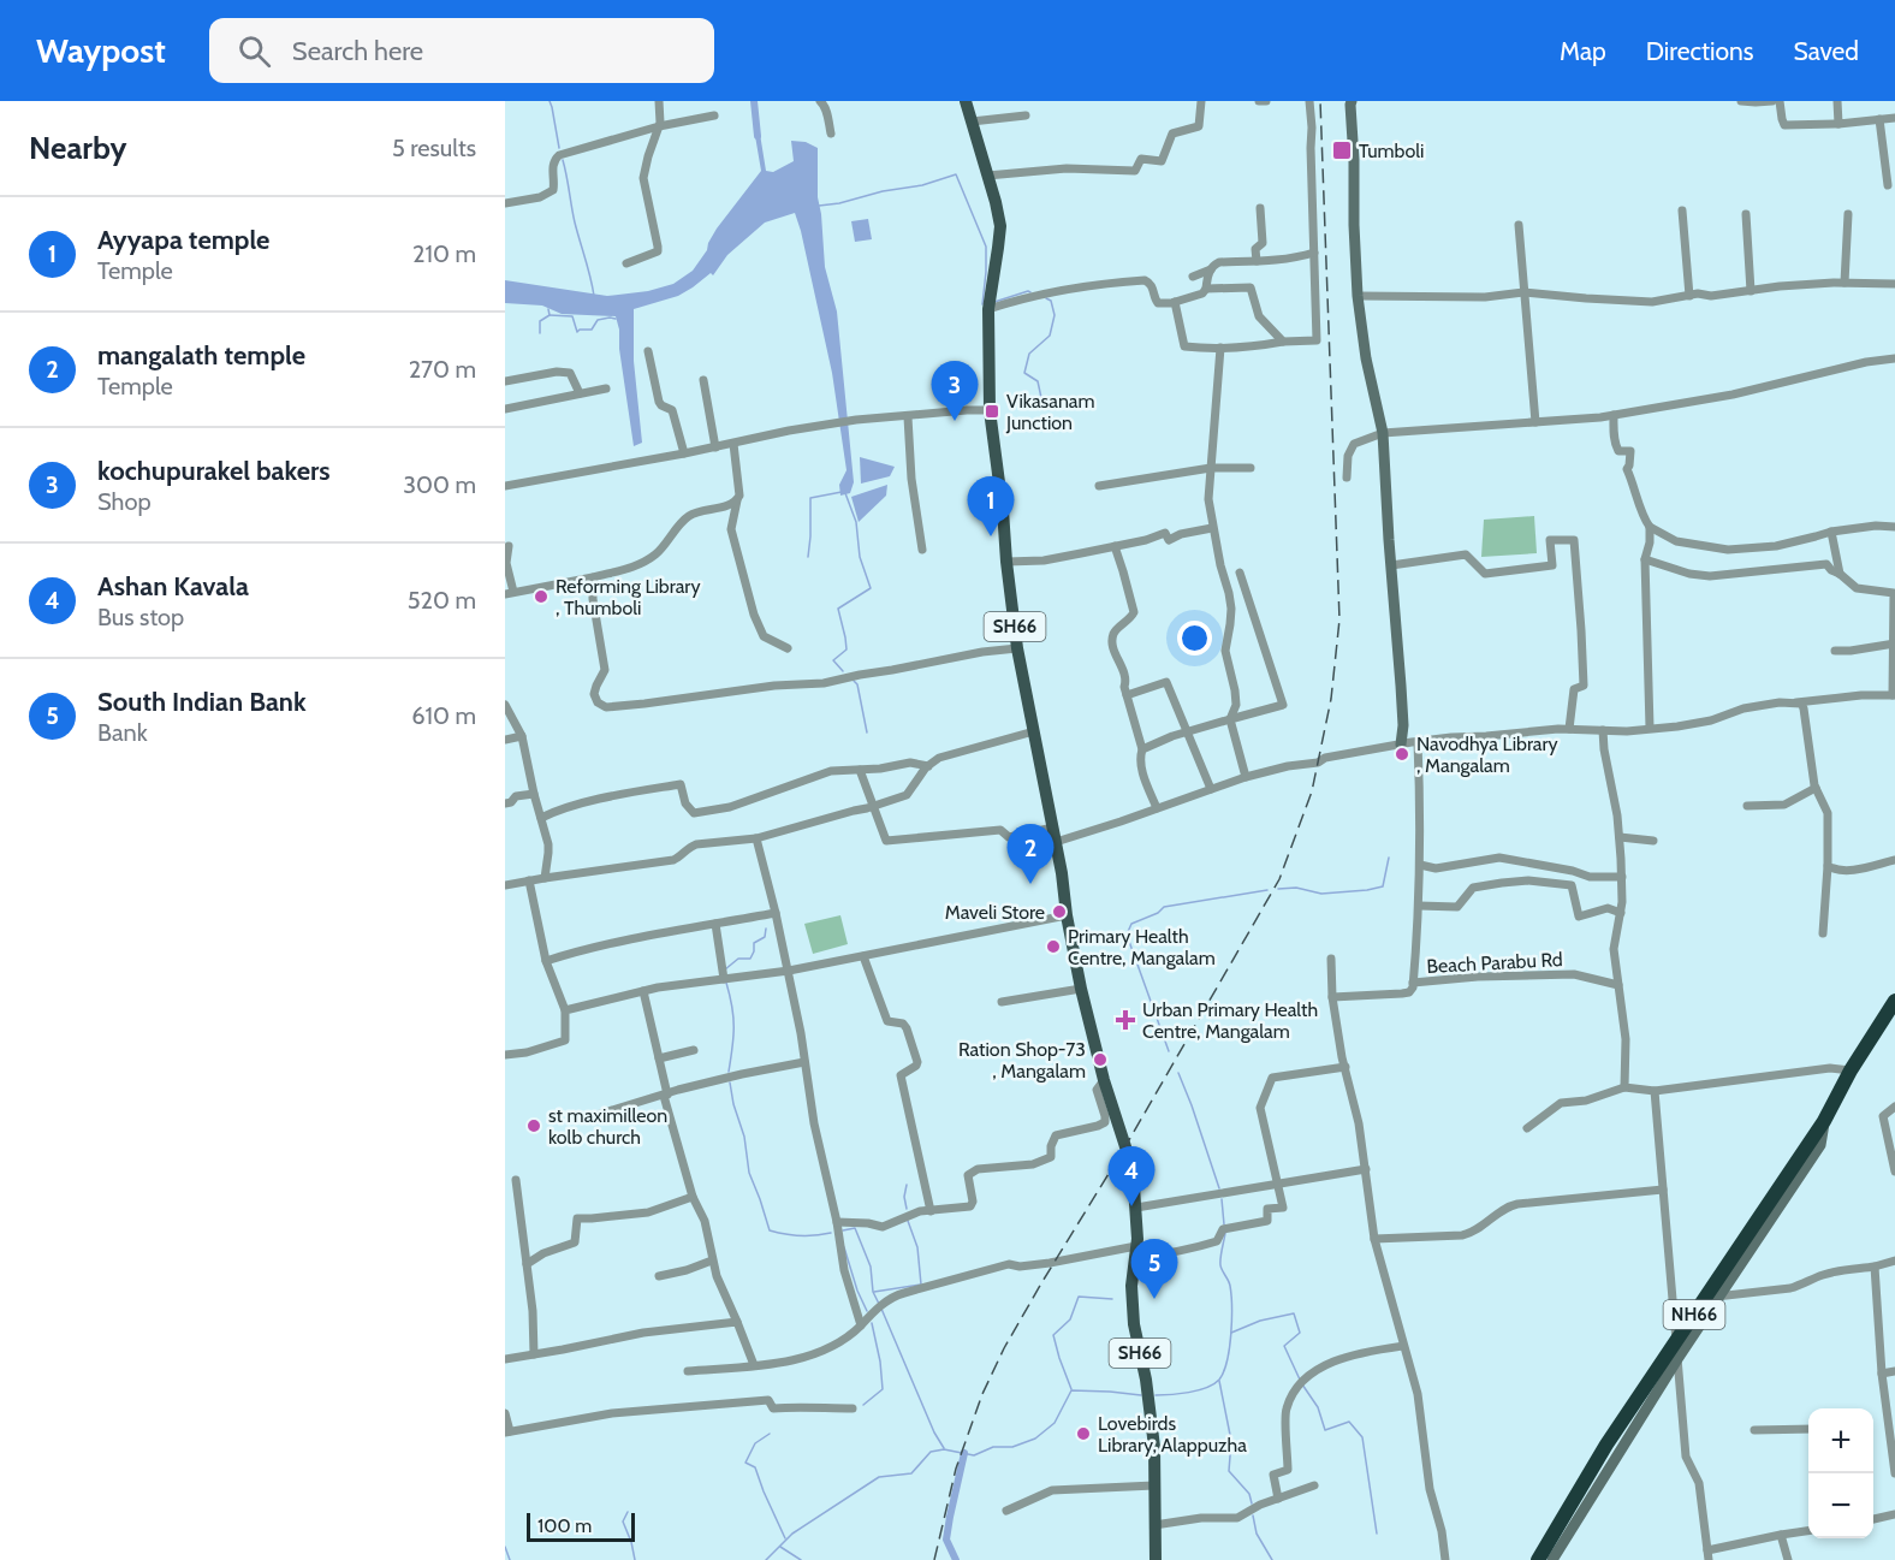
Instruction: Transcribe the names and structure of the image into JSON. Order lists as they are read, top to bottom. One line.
{"streets":{"highway":["NH66"],"main road":["SH66"],"street":["Beach Parabu Rd"]},"places":{"transit":["Tumboli","Vikasanam Junction"],"other":["Reforming Library , Thumboli","Navodhya Library , Mangalam","Maveli Store","Primary Health Centre, Mangalam","Ration Shop-73 , Mangalam","st maximilleon kolb church","Lovebirds Library, Alappuzha"],"health":["Urban Primary Health Centre, Mangalam"]},"scale_bar":"100 m","page":{"header":"Waypost","search":"Search here","nav":["Map","Directions","Saved"],"heading":["Nearby","5 results"],"list":[{"mark":"1","name":"Ayyapa temple","note":"Temple","value":"210 m"},{"mark":"2","name":"mangalath temple","note":"Temple","value":"270 m"},{"mark":"3","name":"kochupurakel bakers","note":"Shop","value":"300 m"},{"mark":"4","name":"Ashan Kavala","note":"Bus stop","value":"520 m"},{"mark":"5","name":"South Indian Bank","note":"Bank","value":"610 m"}],"pins":["3","1","2","4","5"],"map_buttons":["+","−"],"scale":"100 m"}}
